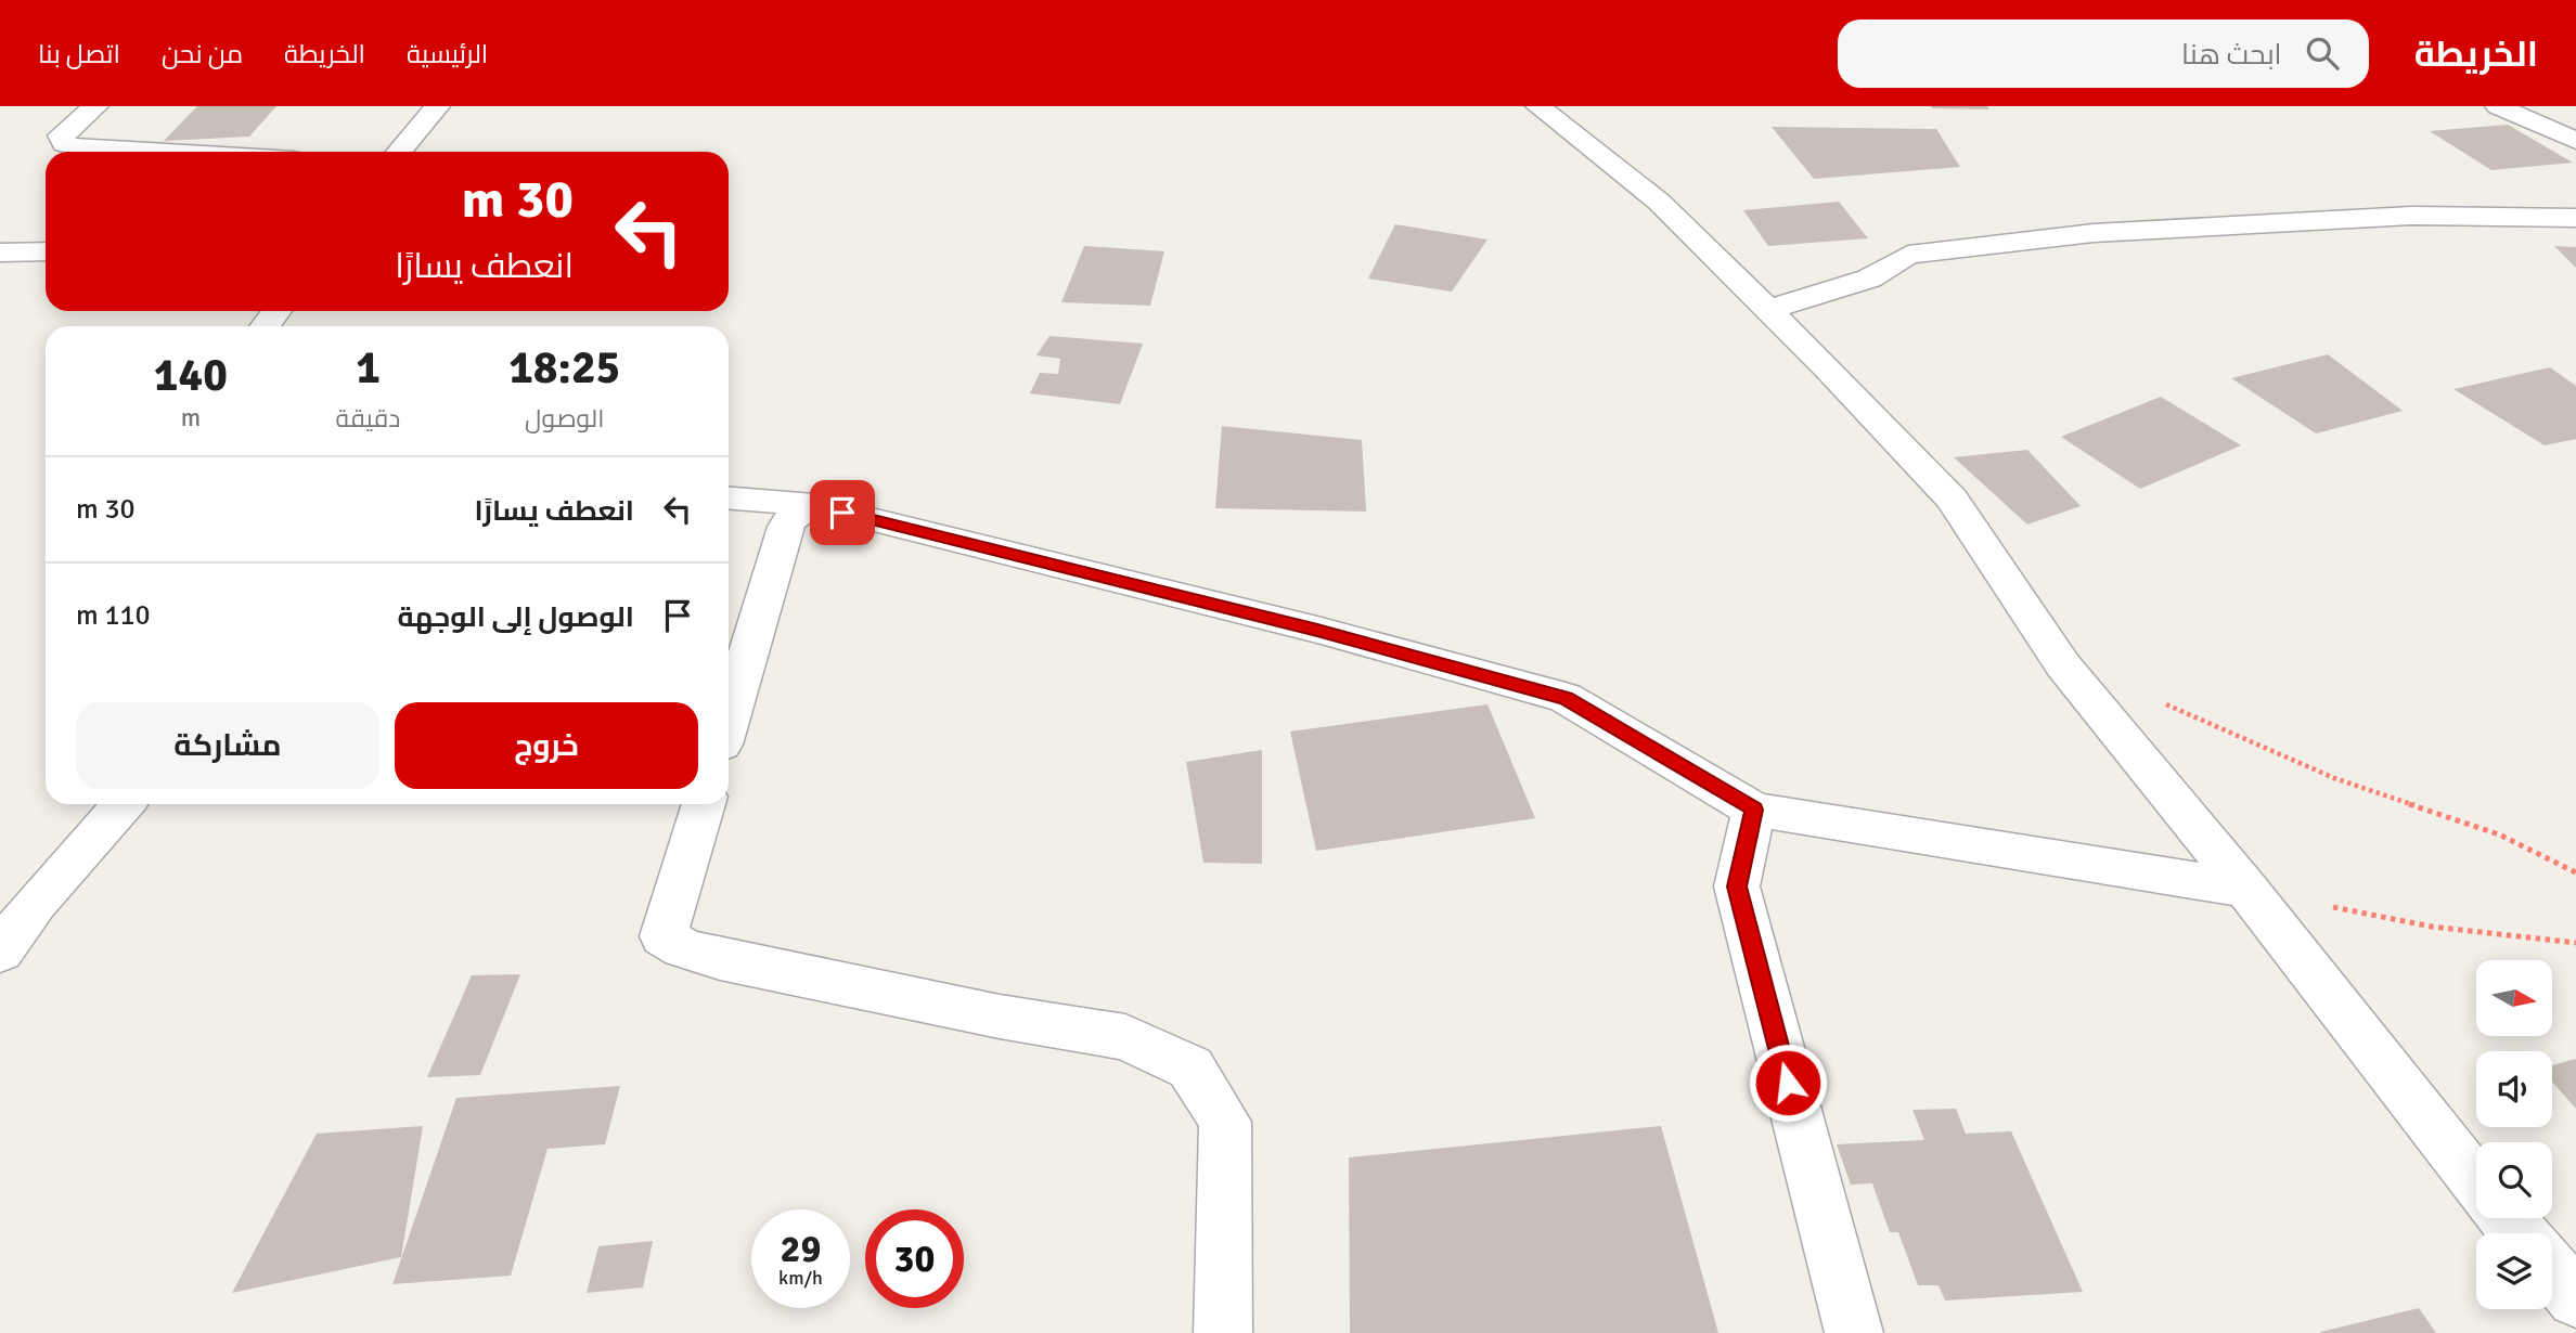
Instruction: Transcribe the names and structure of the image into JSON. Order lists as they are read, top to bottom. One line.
{"north":"right","page":{"header":"الخريطة","search":"ابحث هنا","nav":["الرئيسية","الخريطة","من نحن","اتصل بنا"],"turn":["30 m","انعطف يسارًا"],"eta":["18:25","الوصول","1","دقيقة","140","m"],"list":[{"name":"انعطف يسارًا","value":"30 m"},{"name":"الوصول إلى الوجهة","value":"110 m"}],"buttons":["خروج","مشاركة"],"speed":"29 km/h","limit":"30"}}
